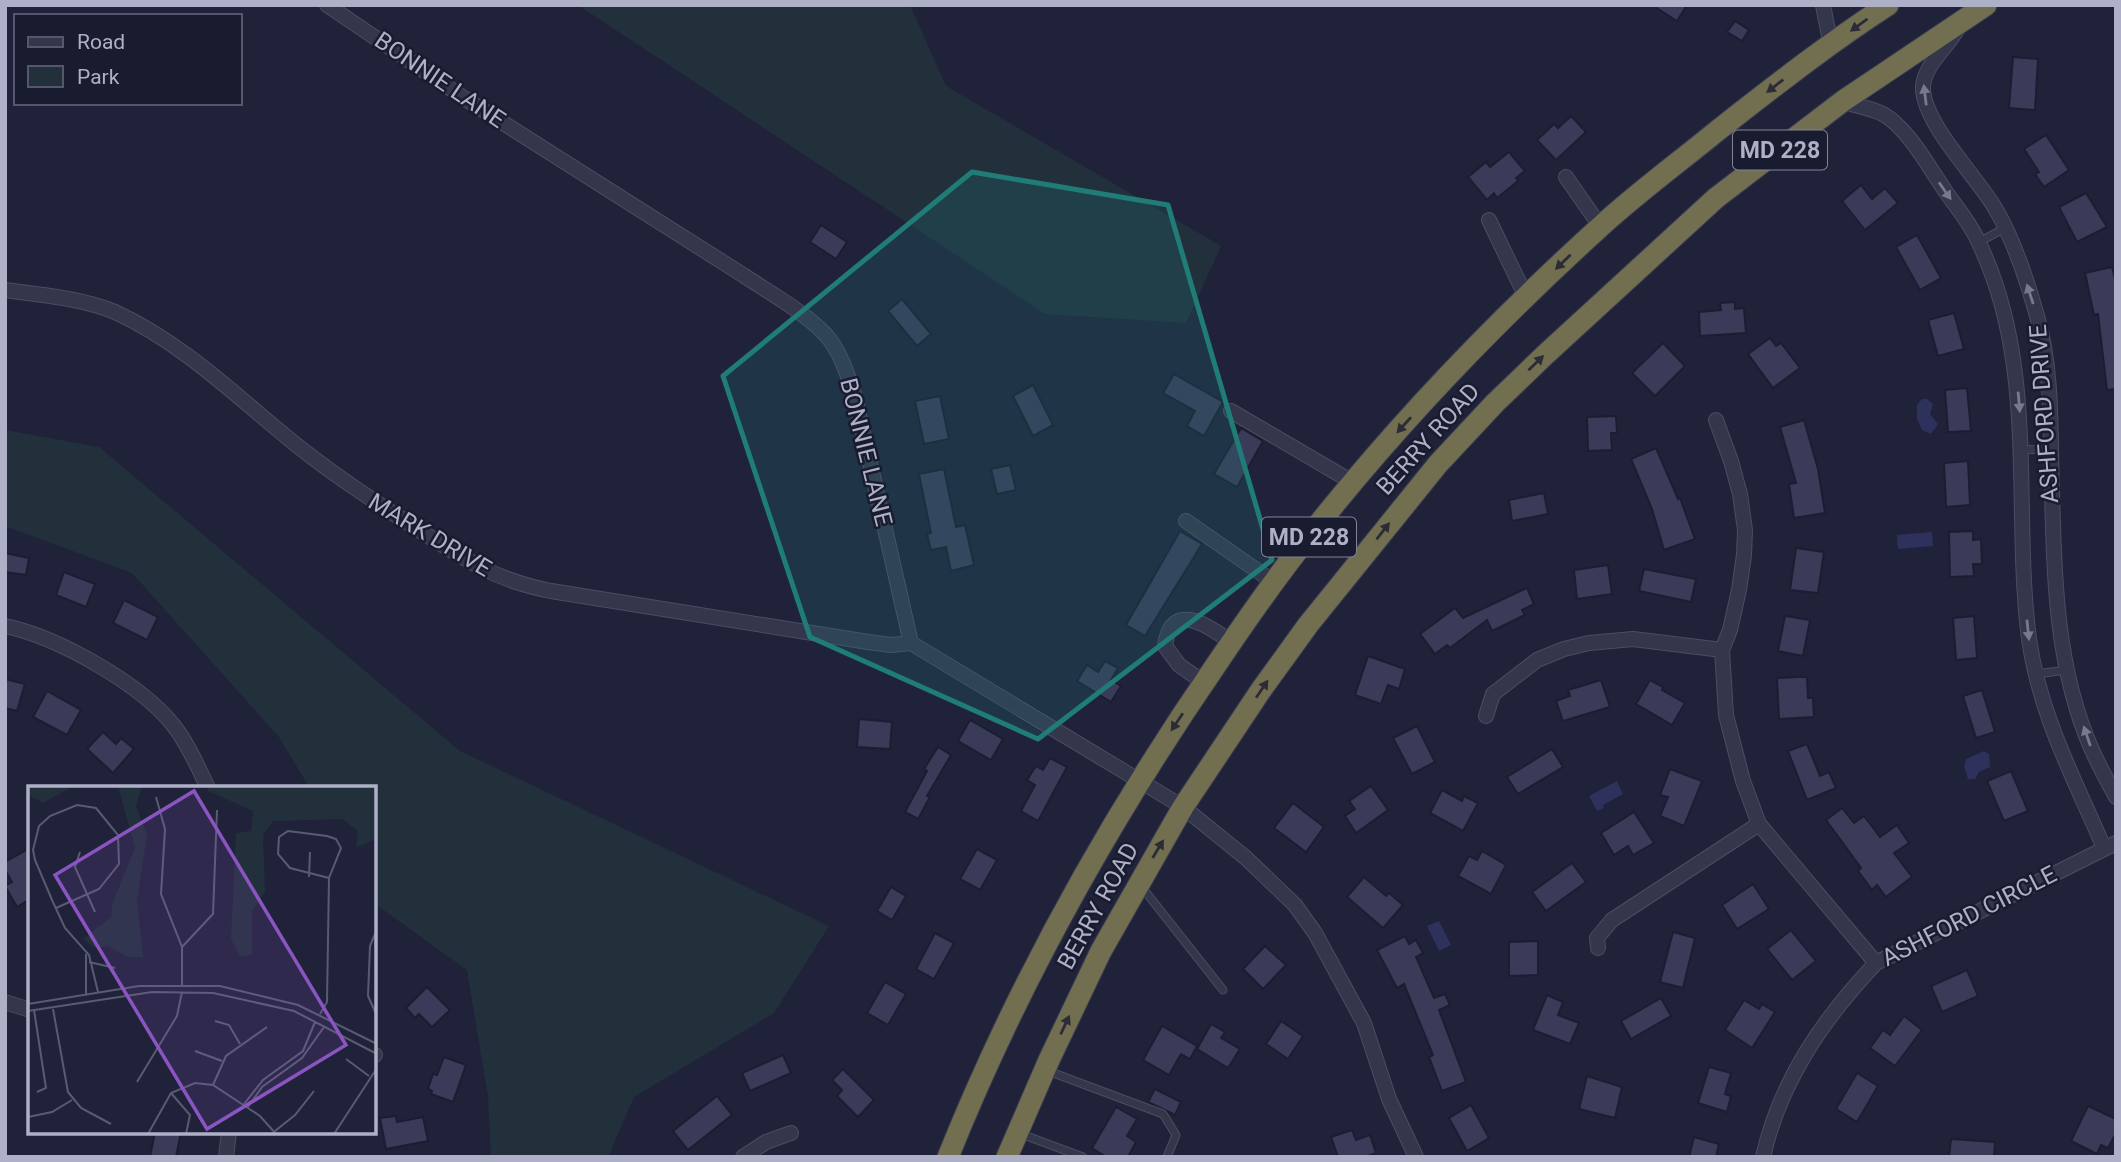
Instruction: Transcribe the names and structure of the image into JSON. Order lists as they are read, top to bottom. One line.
{"streets":{"highway":["MD 228","BERRY ROAD"],"street":["BONNIE LANE","ASHFORD DRIVE","MARK DRIVE","ASHFORD CIRCLE"]},"crossings":[["BONNIE LANE","MARK DRIVE"],["ASHFORD DRIVE","BERRY ROAD"],["ASHFORD DRIVE","ASHFORD CIRCLE"]],"legend":["Road","Park"]}
